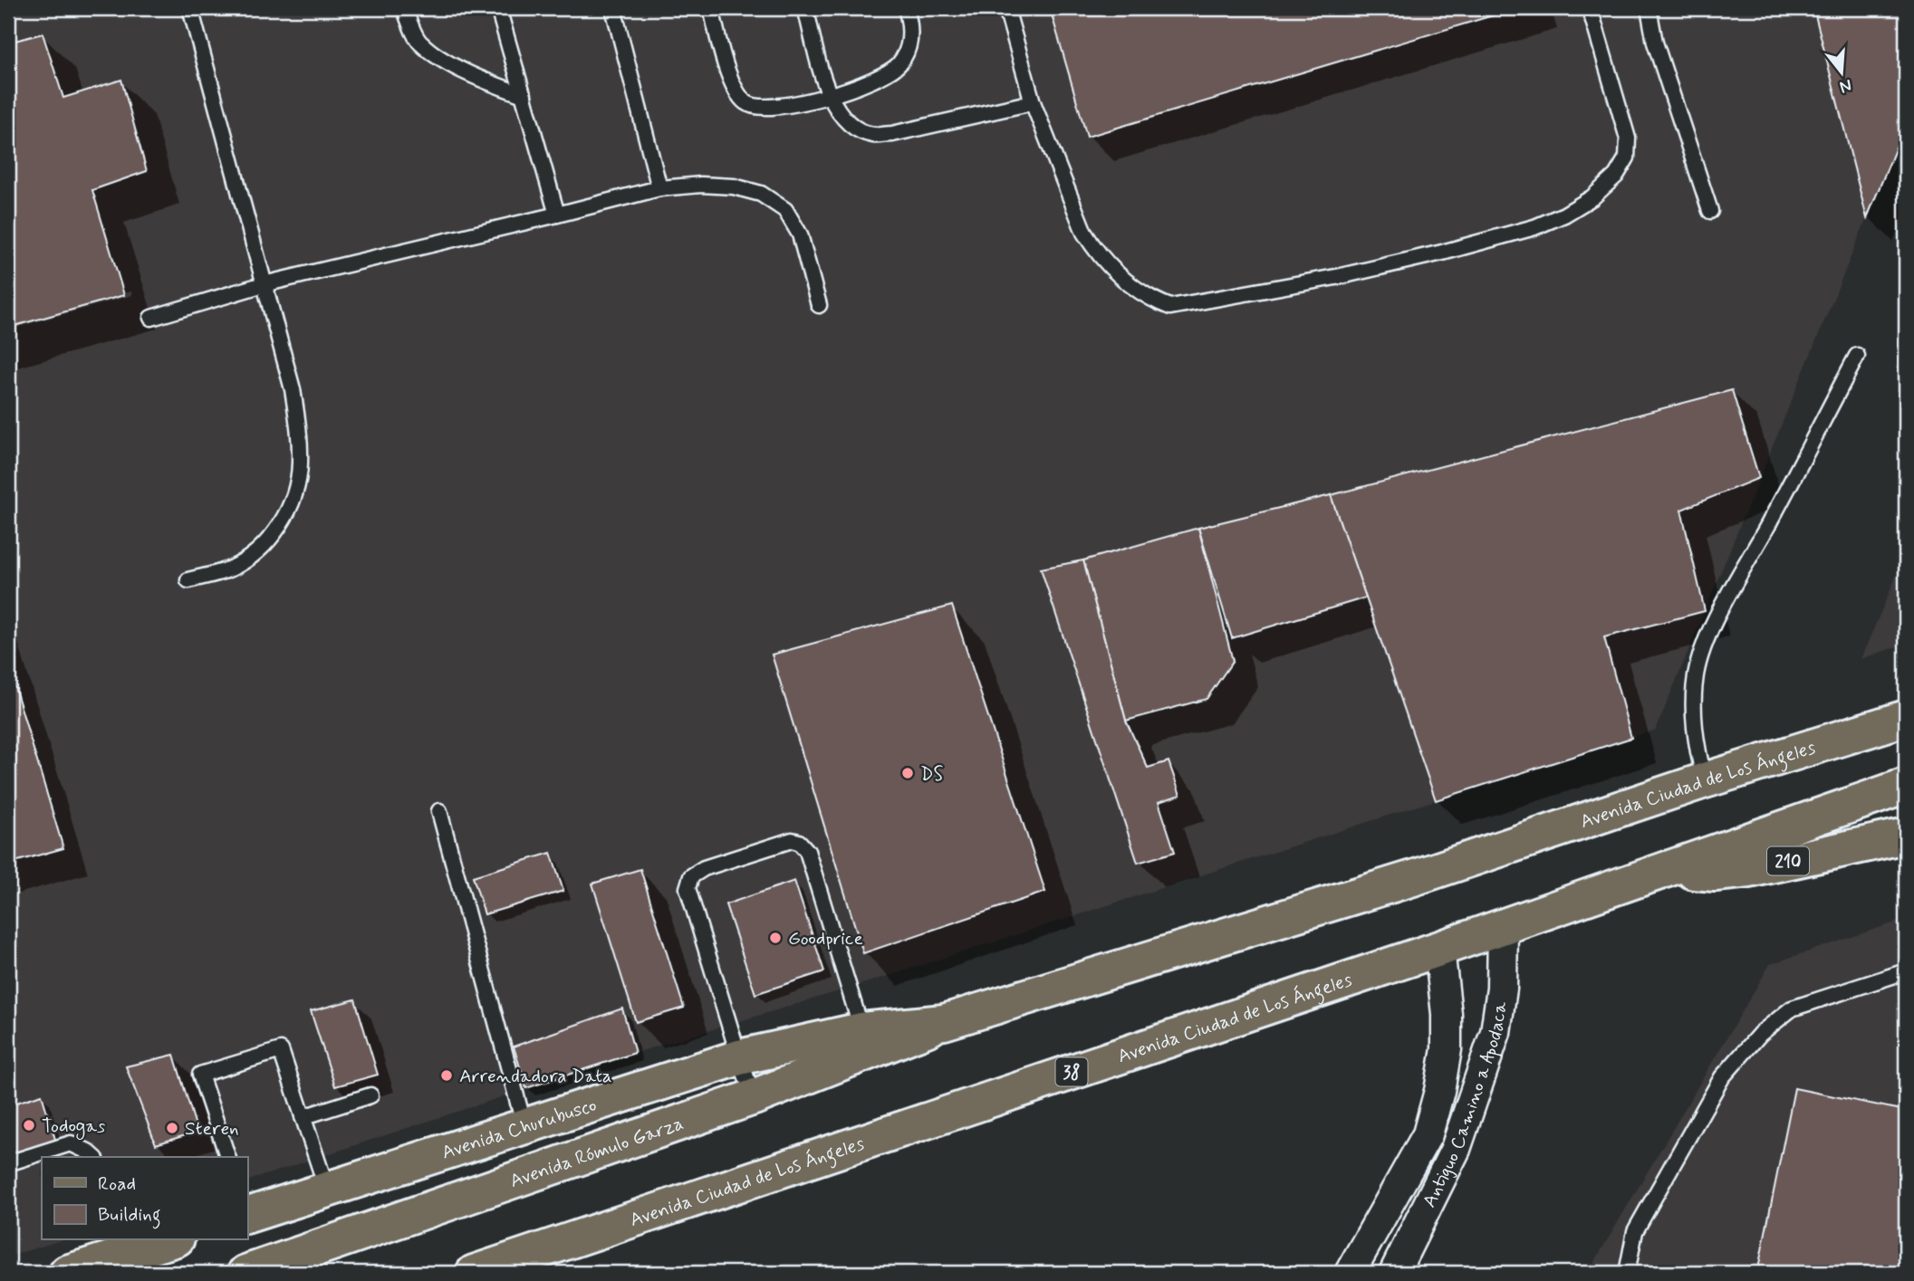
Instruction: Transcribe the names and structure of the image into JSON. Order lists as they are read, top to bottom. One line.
{"streets":{"main road":["Avenida Ciudad de Los Ángeles","210","38","Avenida Churubusco","Avenida Rómulo Garza"],"street":["Antiguo Camino a Apodaca"]},"crossings":[["Avenida Ciudad de Los Ángeles","210"],["Avenida Ciudad de Los Ángeles","Antiguo Camino a Apodaca"],["Avenida Ciudad de Los Ángeles","Avenida Churubusco"],["Avenida Churubusco","Avenida Rómulo Garza"]],"places":["DS","Goodprice","Arrendadora Data","Todogas","Steren"],"legend":["Road","Building"],"north":"bottom"}
